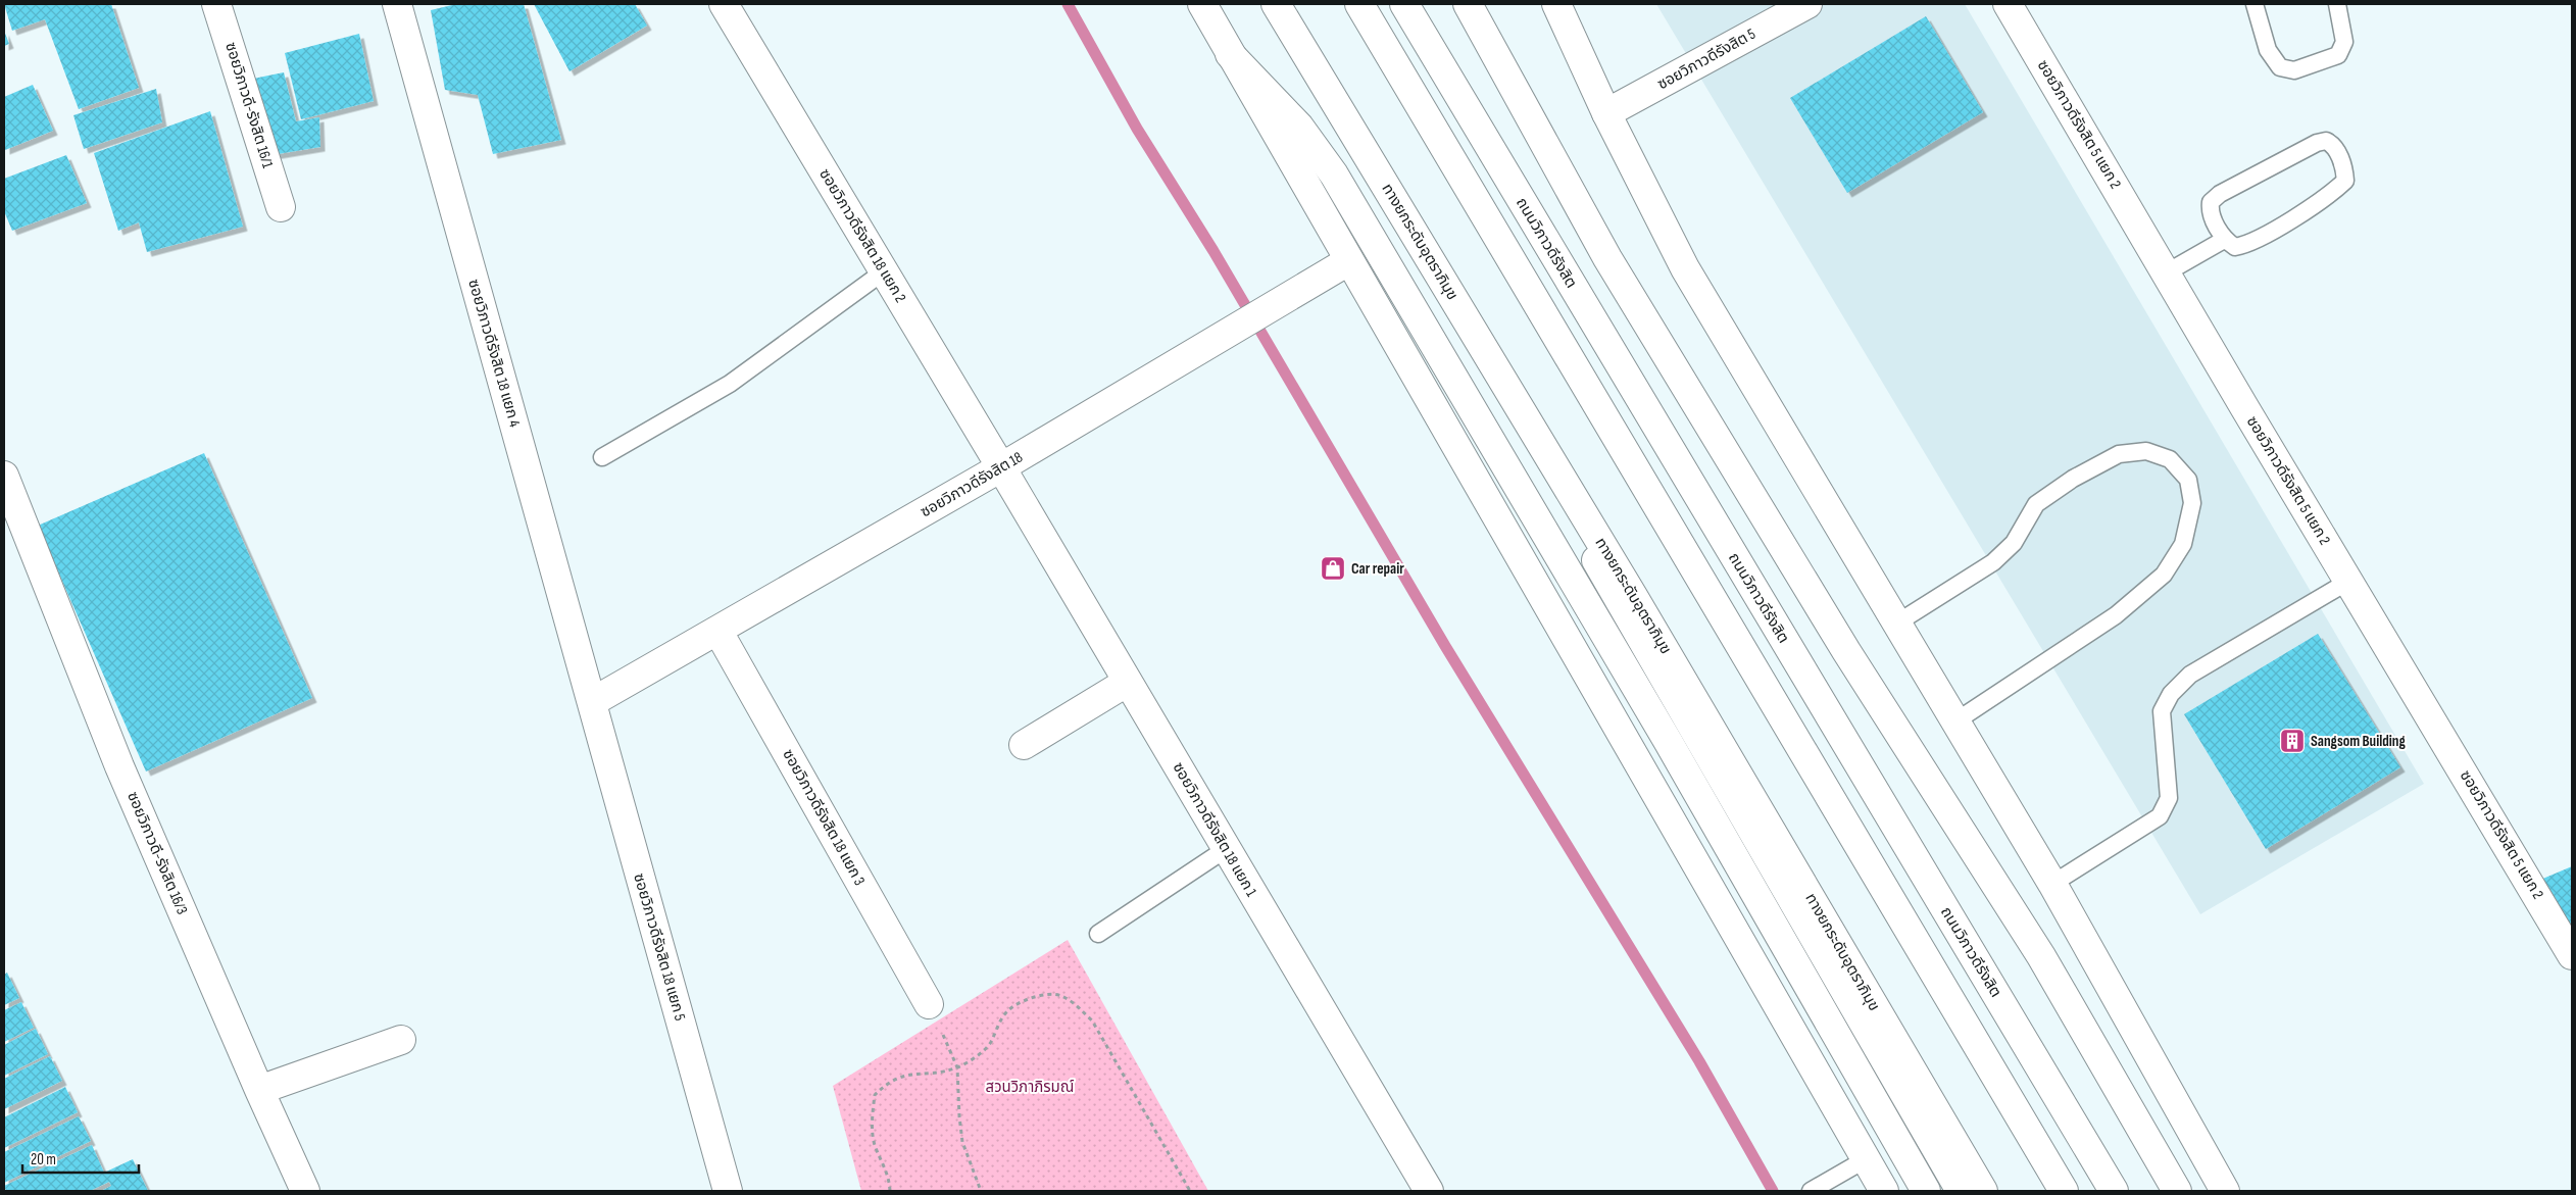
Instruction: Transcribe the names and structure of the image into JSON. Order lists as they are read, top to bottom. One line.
{"streets":{"main road":["ซอยวิภาวดีรังสิต 5","ซอยวิภาวดี-รังสิต 16/1","ซอยวิภาวดีรังสิต 5 แยก 2","ซอยวิภาวดีรังสิต 18 แยก 2","ทางยกระดับอุตราภิมุข","ถนนวิภาวดีรังสิต","ซอยวิภาวดีรังสิต 18 แยก 4","ซอยวิภาวดีรังสิต 18","ซอยวิภาวดีรังสิต 18 แยก 3","ซอยวิภาวดีรังสิต 18 แยก 1","ซอยวิภาวดี-รังสิต 16/3","ซอยวิภาวดีรังสิต 18 แยก 5"]},"crossings":[["ซอยวิภาวดีรังสิต 18 แยก 2","ซอยวิภาวดีรังสิต 18"],["ซอยวิภาวดีรังสิต 18 แยก 2","ซอยวิภาวดีรังสิต 18 แยก 1"],["ซอยวิภาวดีรังสิต 18 แยก 4","ซอยวิภาวดีรังสิต 18"],["ซอยวิภาวดีรังสิต 18 แยก 4","ซอยวิภาวดีรังสิต 18 แยก 5"],["ซอยวิภาวดีรังสิต 18","ซอยวิภาวดีรังสิต 18 แยก 3"],["ซอยวิภาวดีรังสิต 18","ซอยวิภาวดีรังสิต 18 แยก 1"],["ซอยวิภาวดีรังสิต 18","ซอยวิภาวดีรังสิต 18 แยก 5"]],"parks":["สวนวิภาภิรมณ์"],"places":{"shop":["Car repair"],"building":["Sangsom Building"]},"scale_bar":"20 m"}
